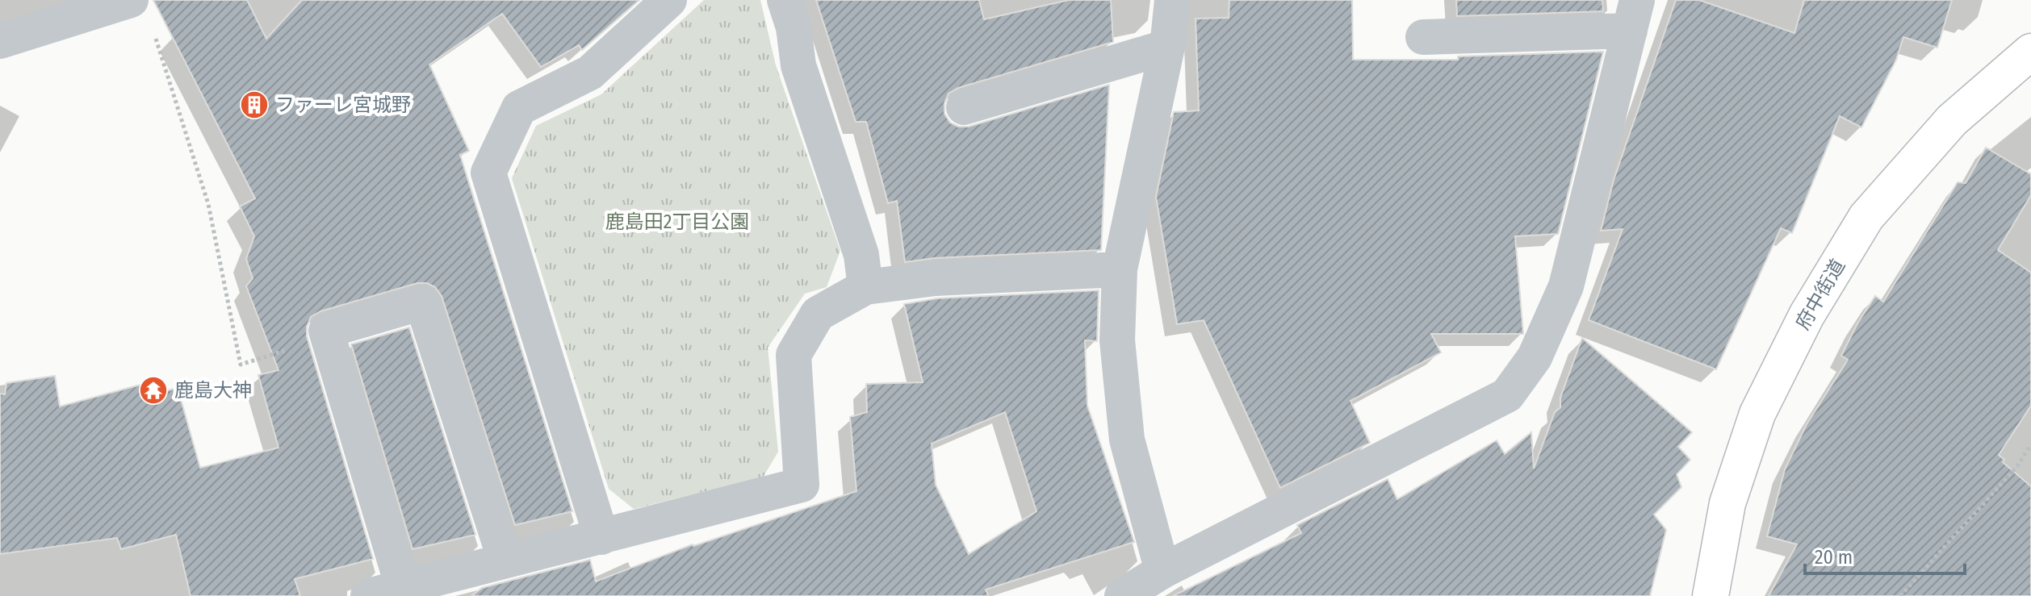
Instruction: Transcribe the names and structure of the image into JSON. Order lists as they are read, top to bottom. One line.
{"streets":{"highway":["府中街道"]},"parks":["鹿島田2丁目公園"],"places":{"building":["ファーレ宮城野"],"temple":["鹿島大神"]},"scale_bar":"20 m"}
